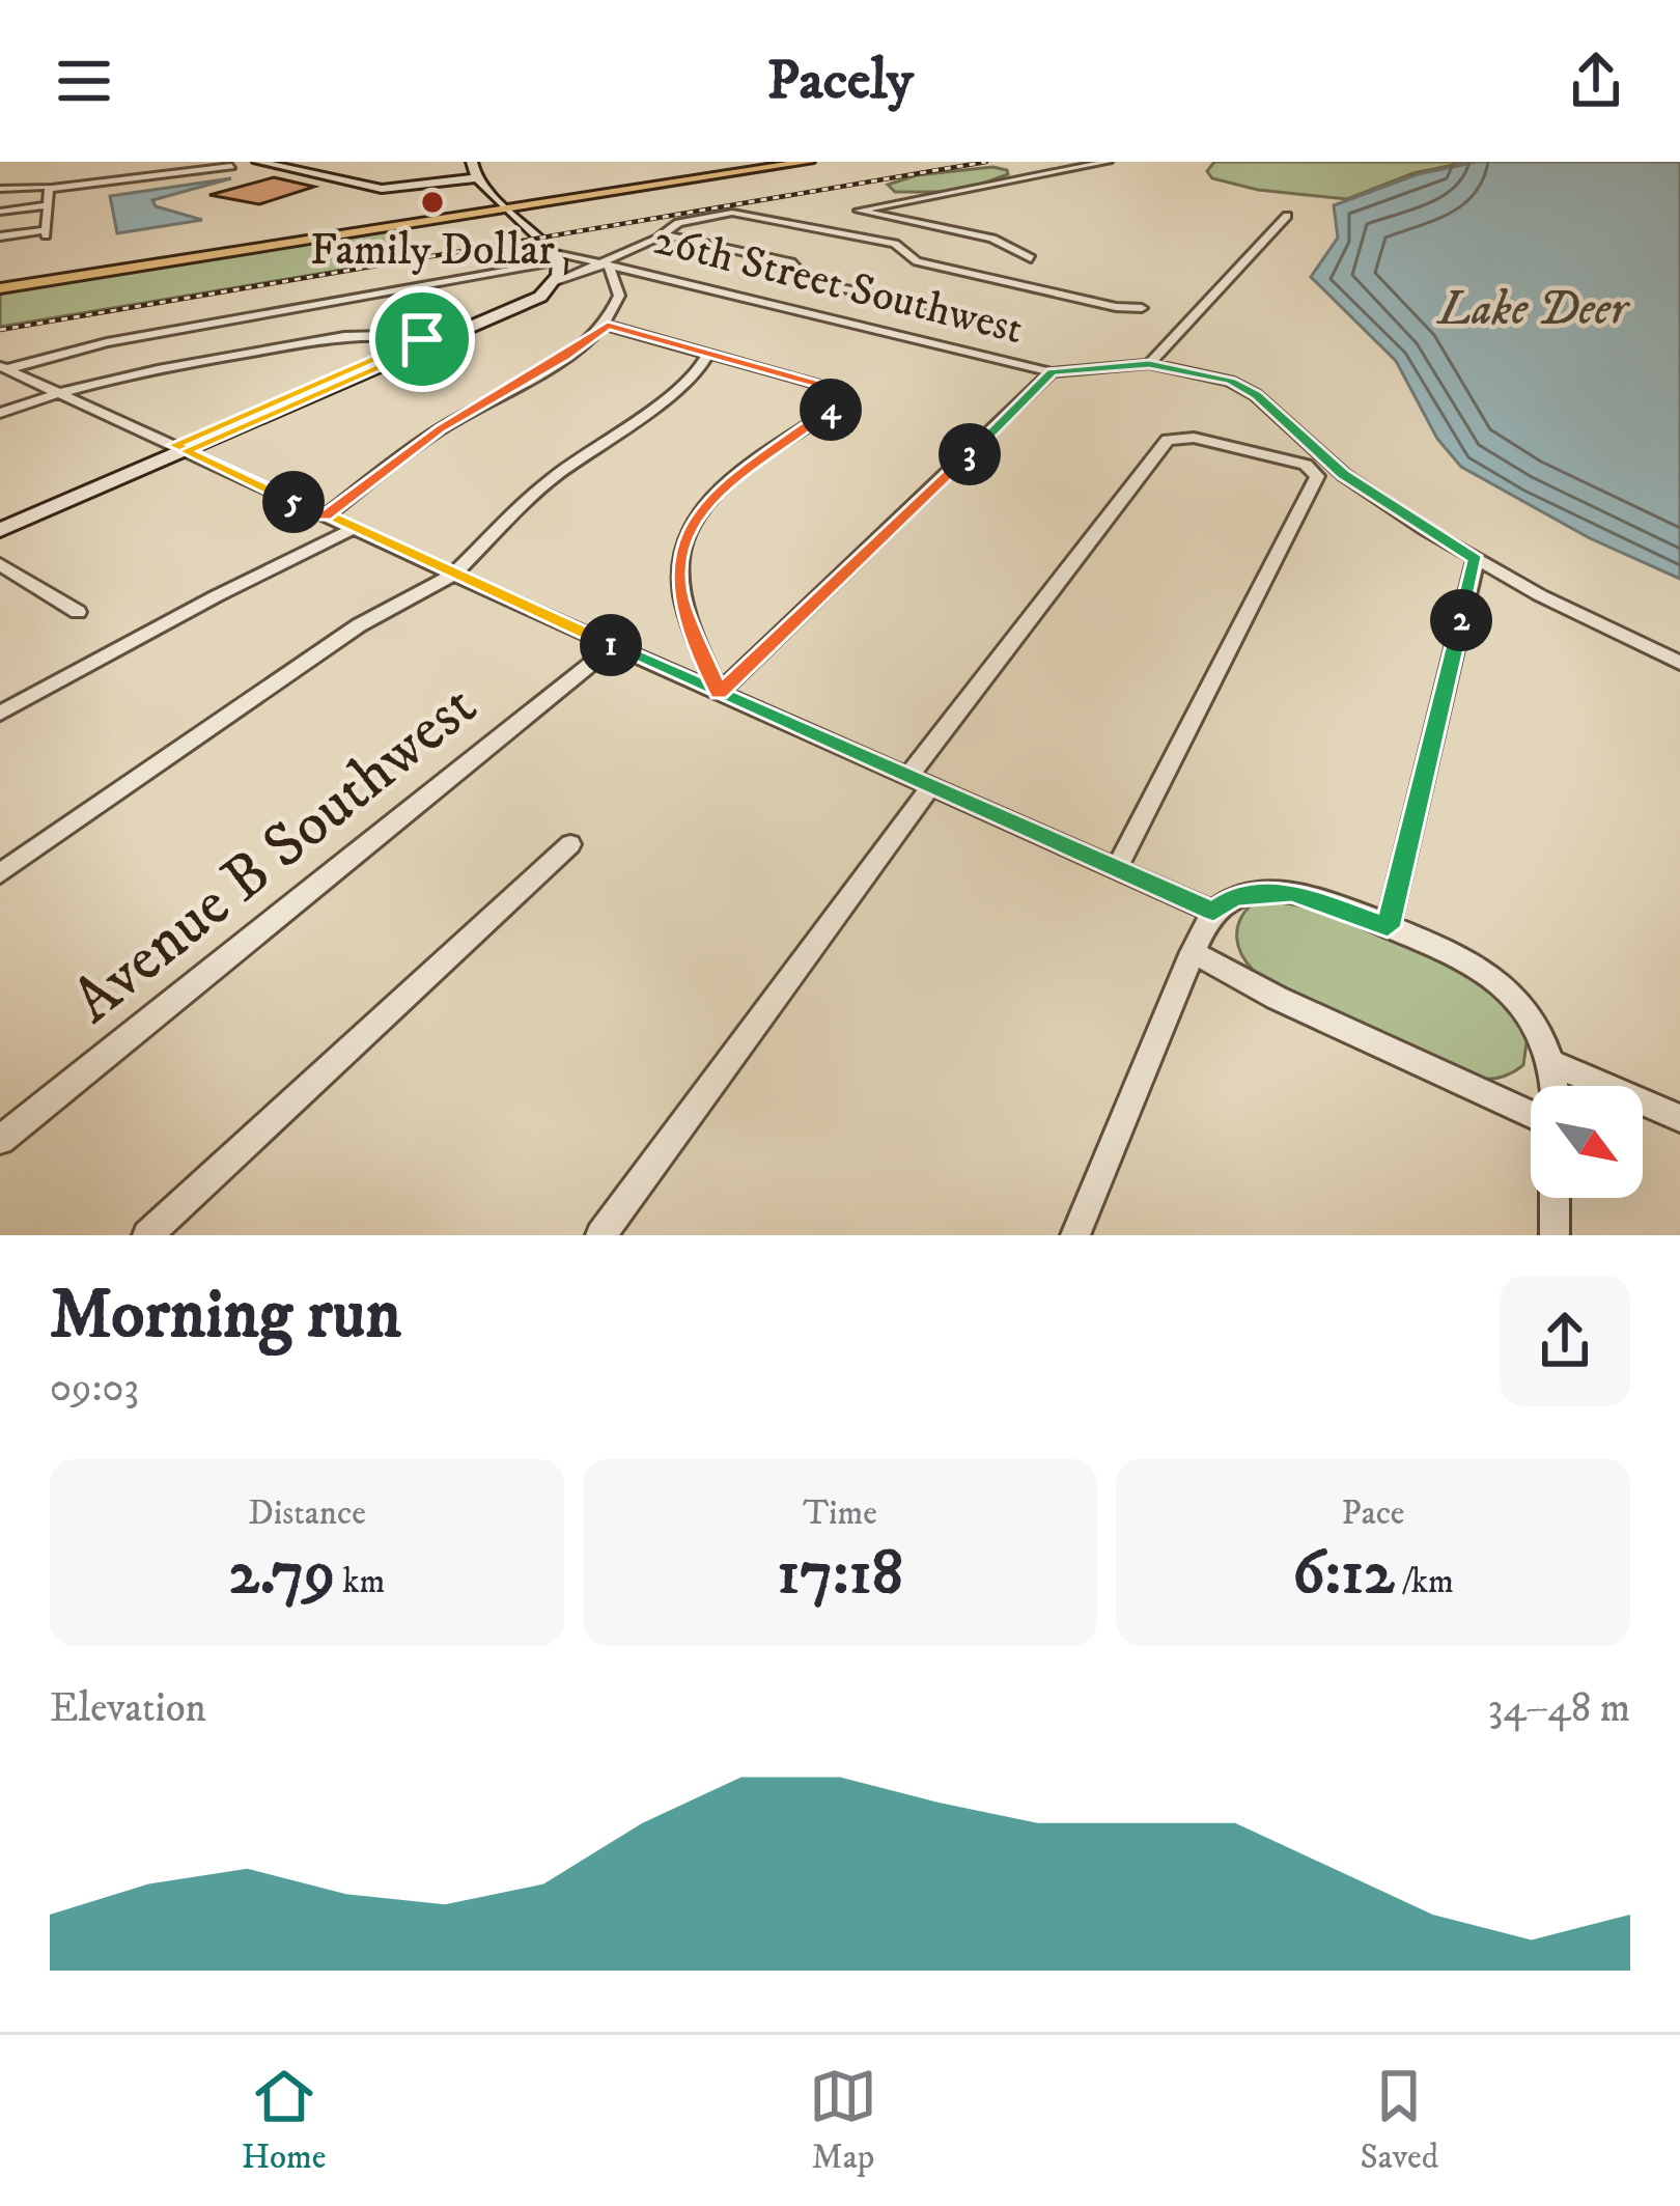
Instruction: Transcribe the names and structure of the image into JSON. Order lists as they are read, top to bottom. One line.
{"streets":{"street":["26th Street Southwest","Avenue B Southwest"]},"water":["Lake Deer"],"places":["Family Dollar"],"north":"bottom right","page":{"header":"Pacely","pins":["4","3","5","2","1"],"heading":["Morning run","09:03"],"stats":[["Distance","2.79 km"],["Time","17:18"],["Pace","6:12 /km"]],"chart":["Elevation","34–48 m"],"tabs":["Home","Map","Saved"]}}
